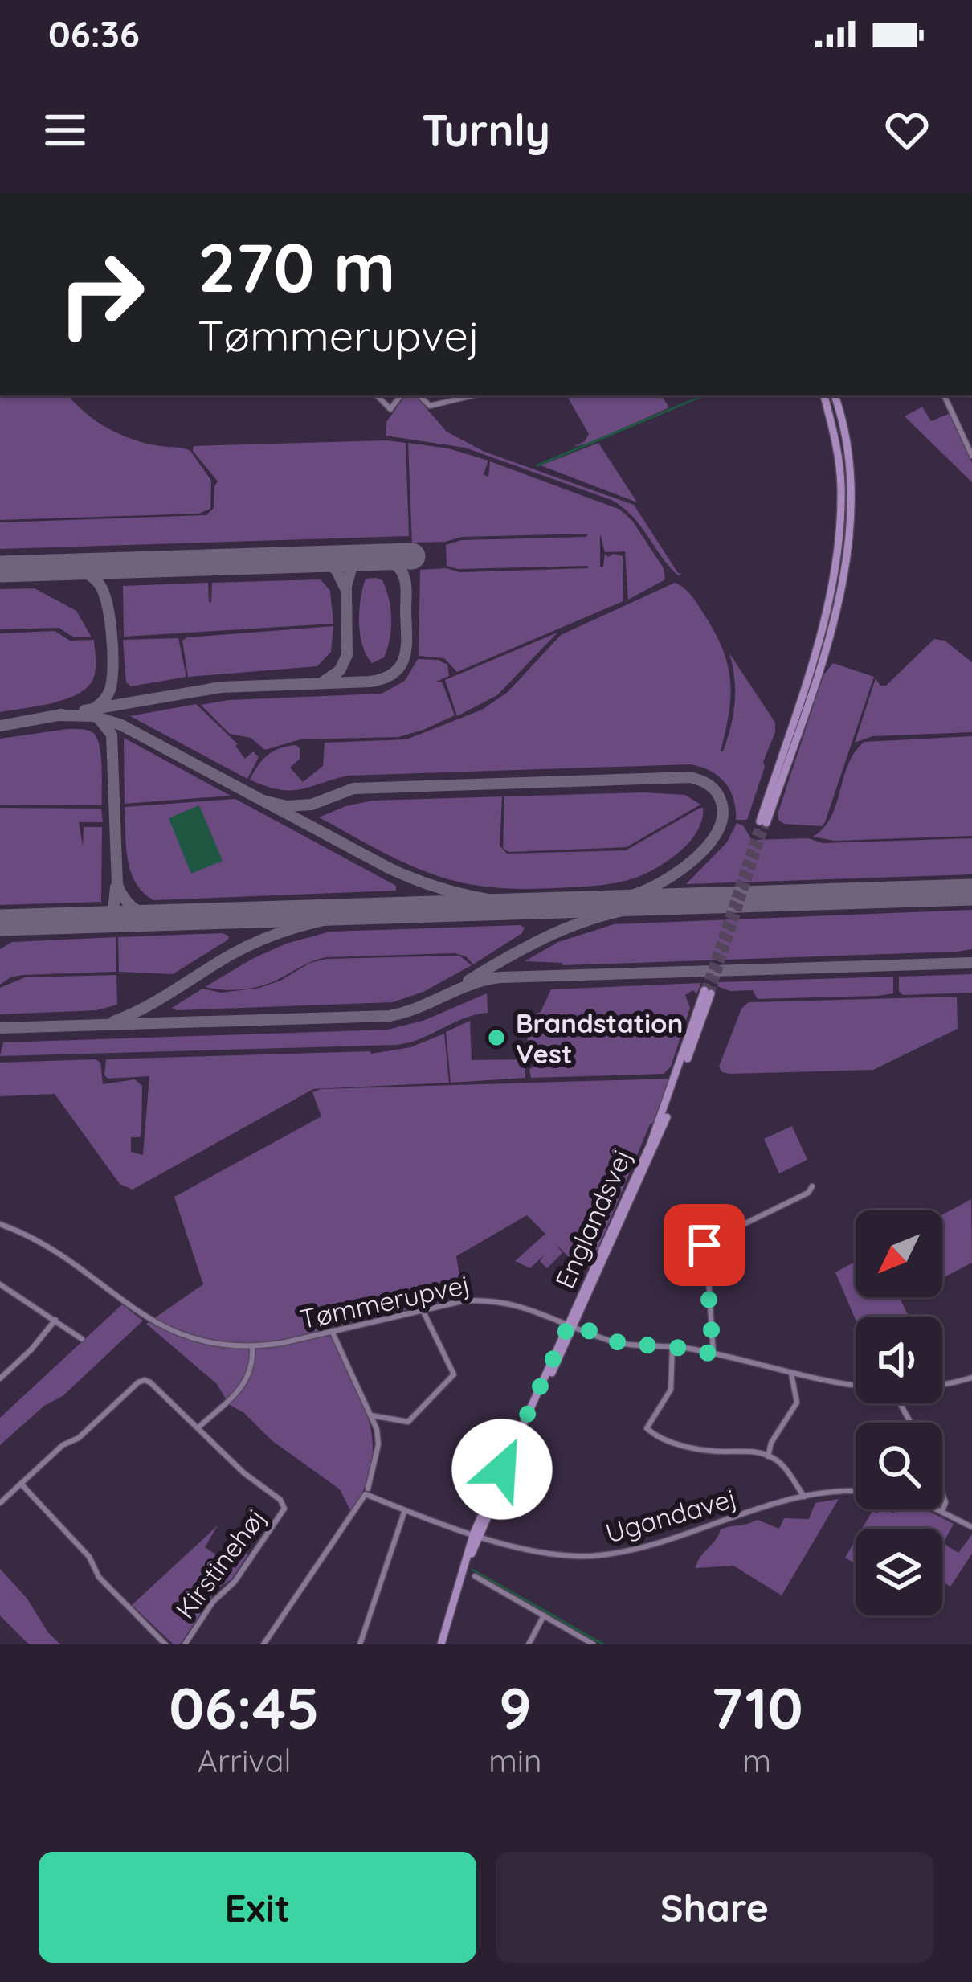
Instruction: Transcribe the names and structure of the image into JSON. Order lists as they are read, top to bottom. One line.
{"streets":{"main road":["Englandsvej"],"street":["Tømmerupvej","Ugandavej","Kirstinehøj"]},"crossings":[["Englandsvej","Tømmerupvej"],["Englandsvej","Ugandavej"]],"places":["Brandstation Vest"],"north":"bottom left","page":{"status":"06:36","header":"Turnly","turn":["270 m","Tømmerupvej"],"eta":["06:45","Arrival","9","min","710","m"],"buttons":["Exit","Share"]}}
